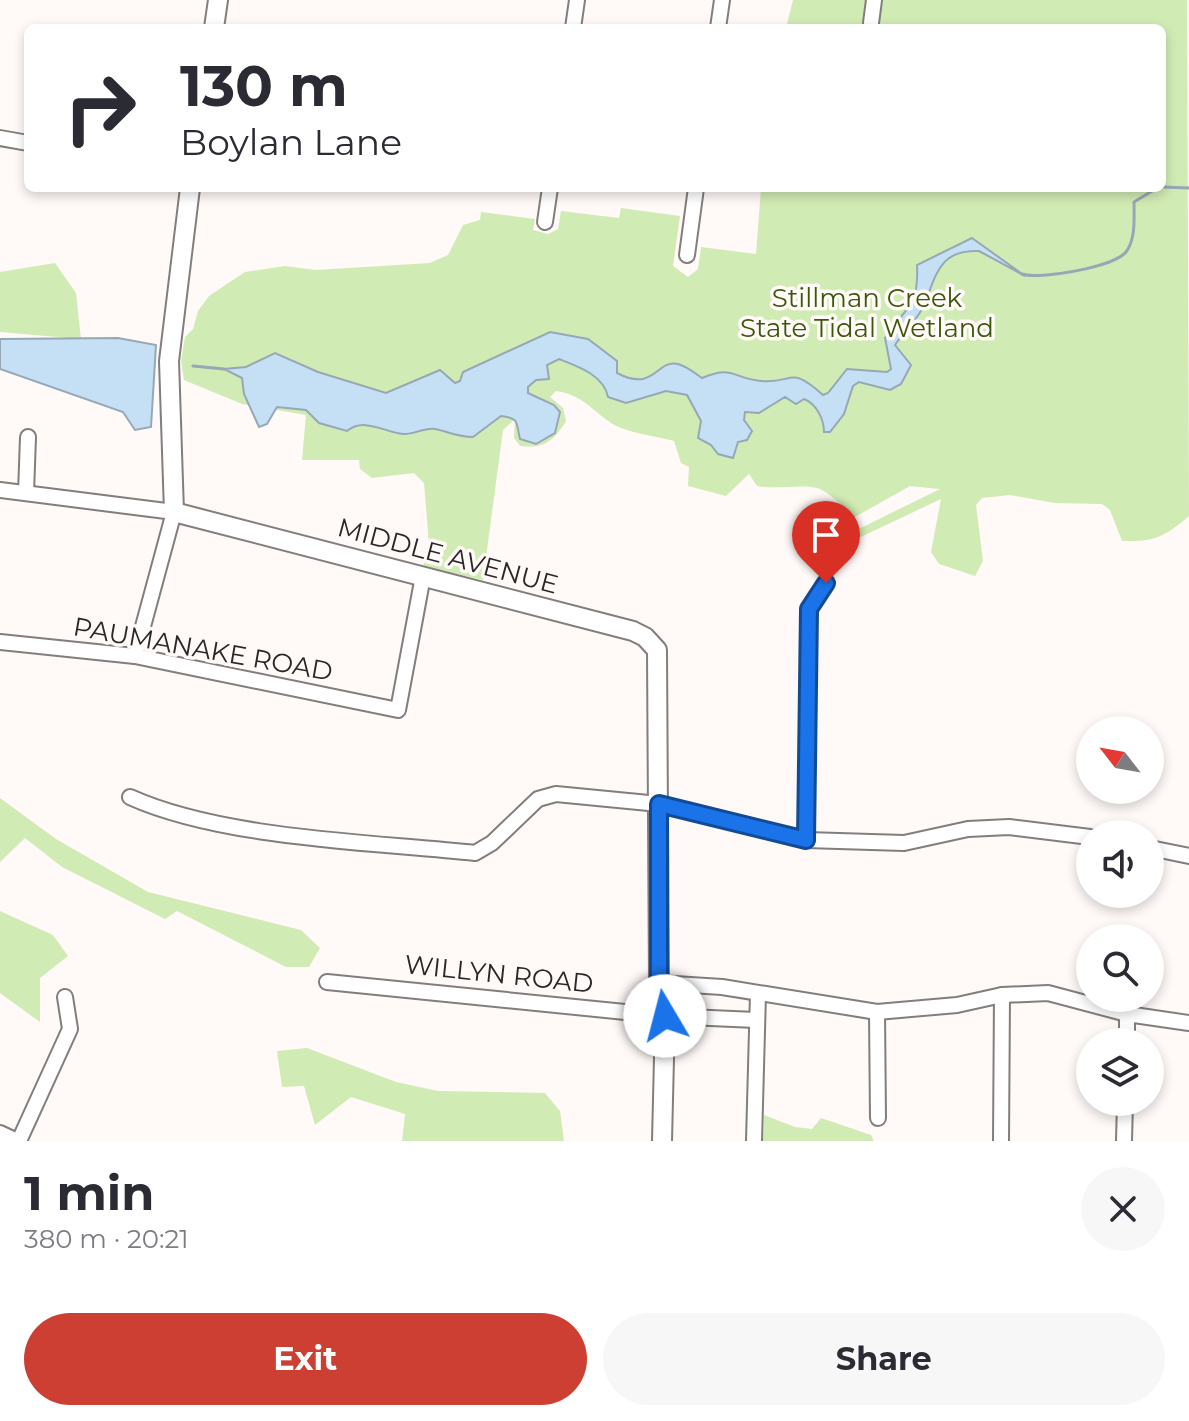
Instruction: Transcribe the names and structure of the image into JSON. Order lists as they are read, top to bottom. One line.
{"streets":{"main road":["MIDDLE AVENUE"],"street":["PAUMANAKE ROAD","WILLYN ROAD"]},"crossings":[["MIDDLE AVENUE","PAUMANAKE ROAD"],["MIDDLE AVENUE","WILLYN ROAD"]],"parks":["Stillman Creek State Tidal Wetland"],"north":"top left","page":{"turn":["130 m","Boylan Lane"],"heading":["1 min","380 m · 20:21"],"buttons":["Exit","Share"]}}
